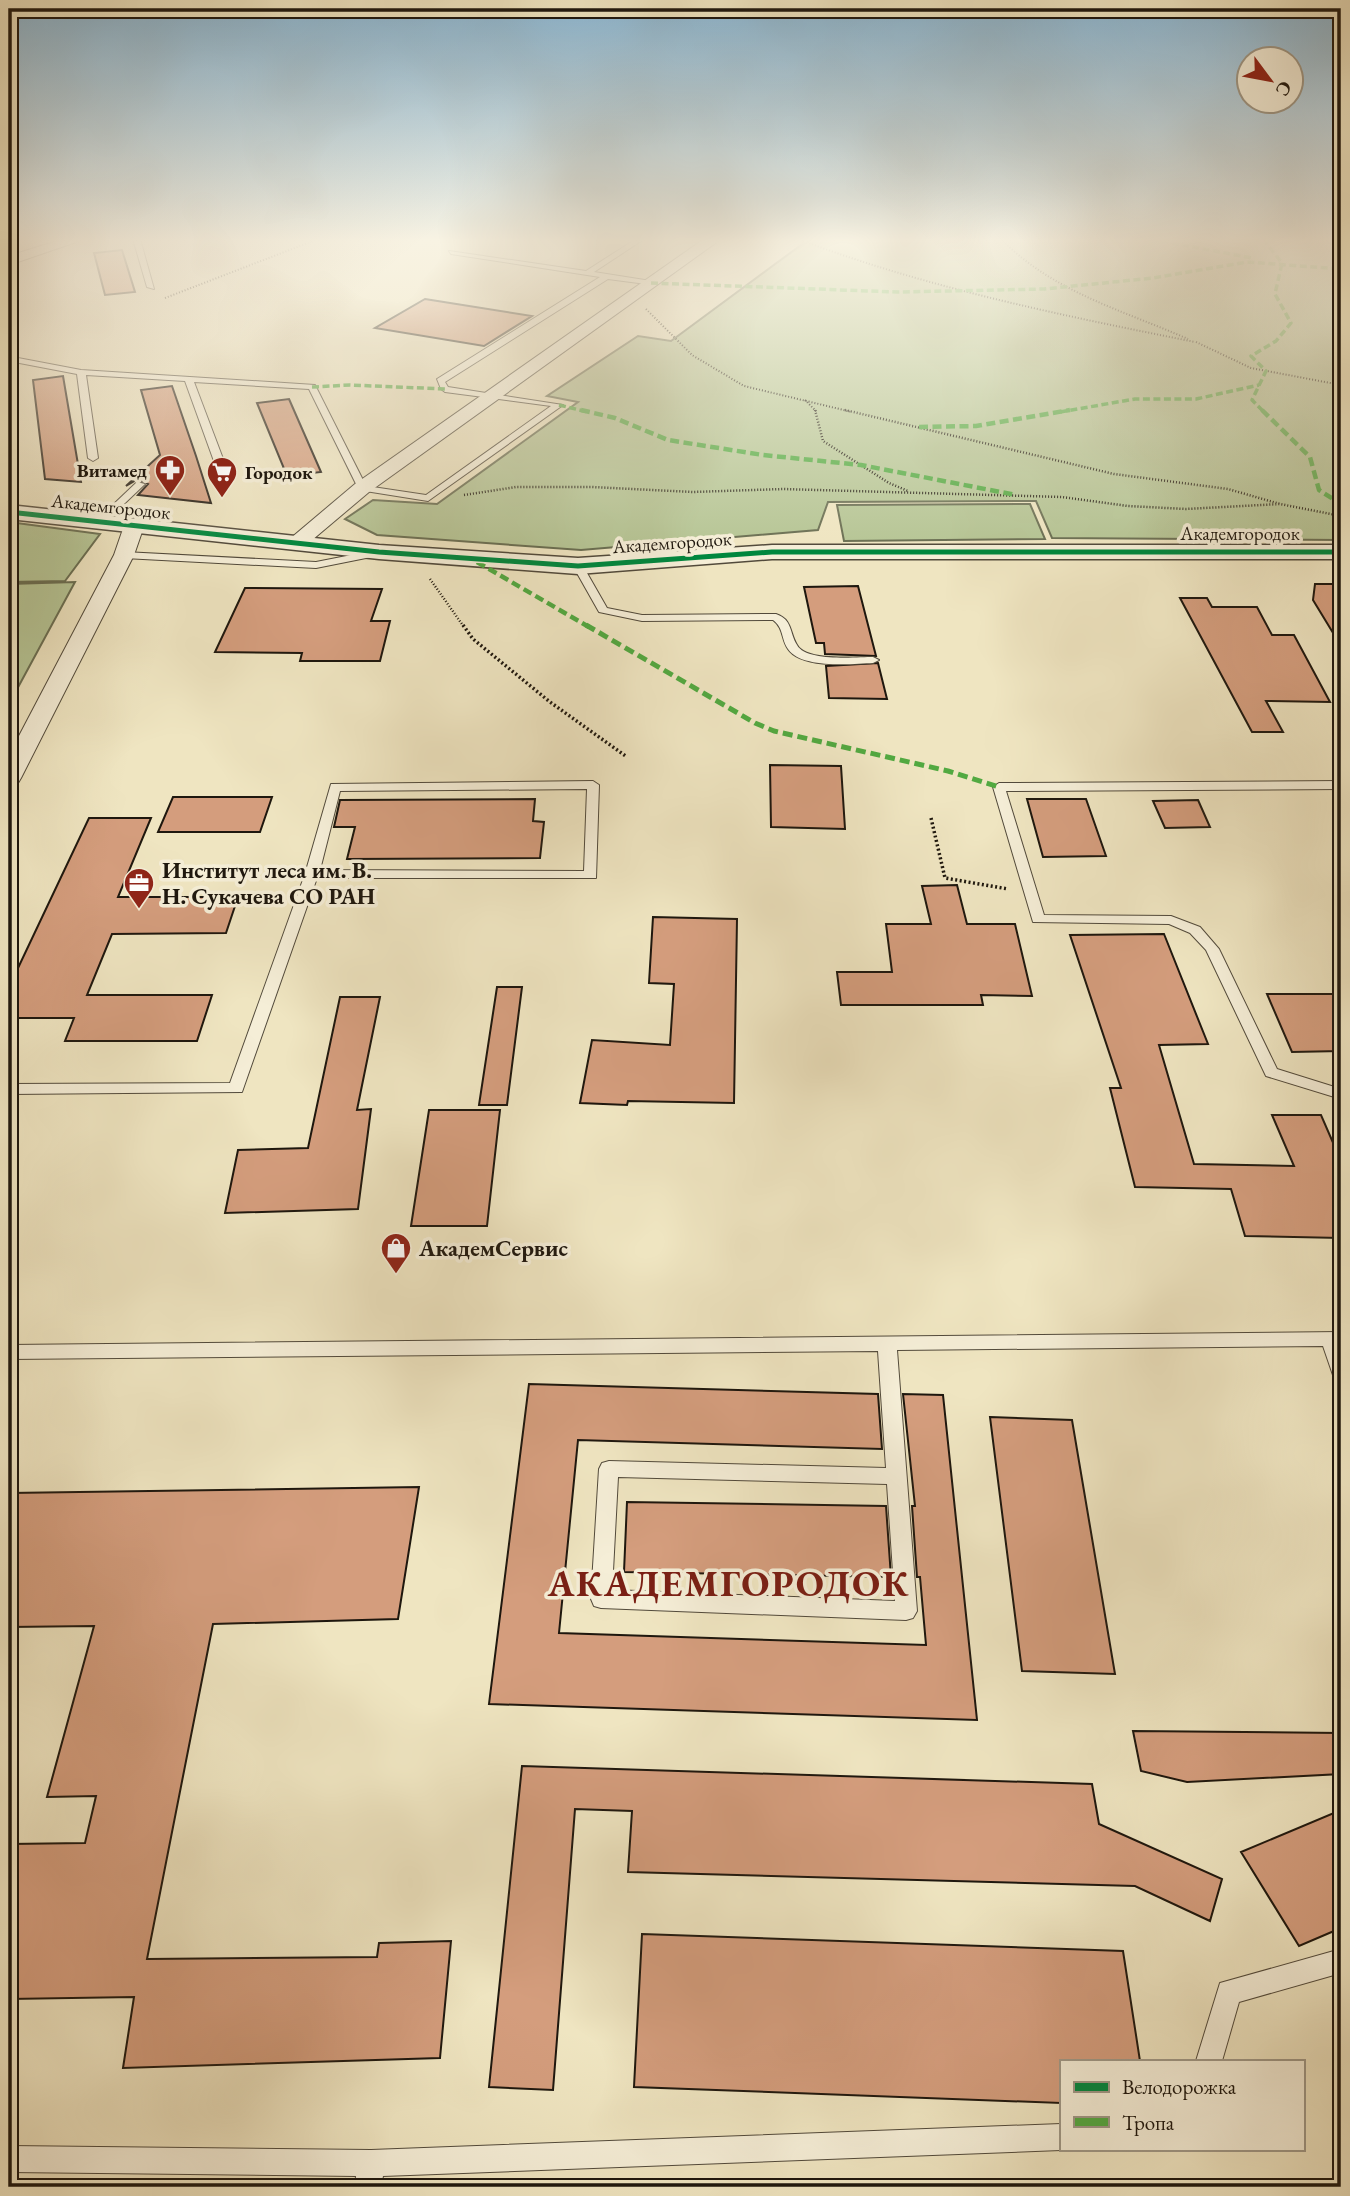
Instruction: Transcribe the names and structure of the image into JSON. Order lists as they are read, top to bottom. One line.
{"streets":{"street":["Академгородок"]},"districts":["АКАДЕМГОРОДОК"],"places":{"pharmacy":["Витамед"],"supermarket":["Городок"],"office":["Институт леса им. В. Н. Сукачева СО РАН"],"shop":["АкадемСервис"]},"legend":["Велодорожка","Тропа"],"north":"bottom right"}
